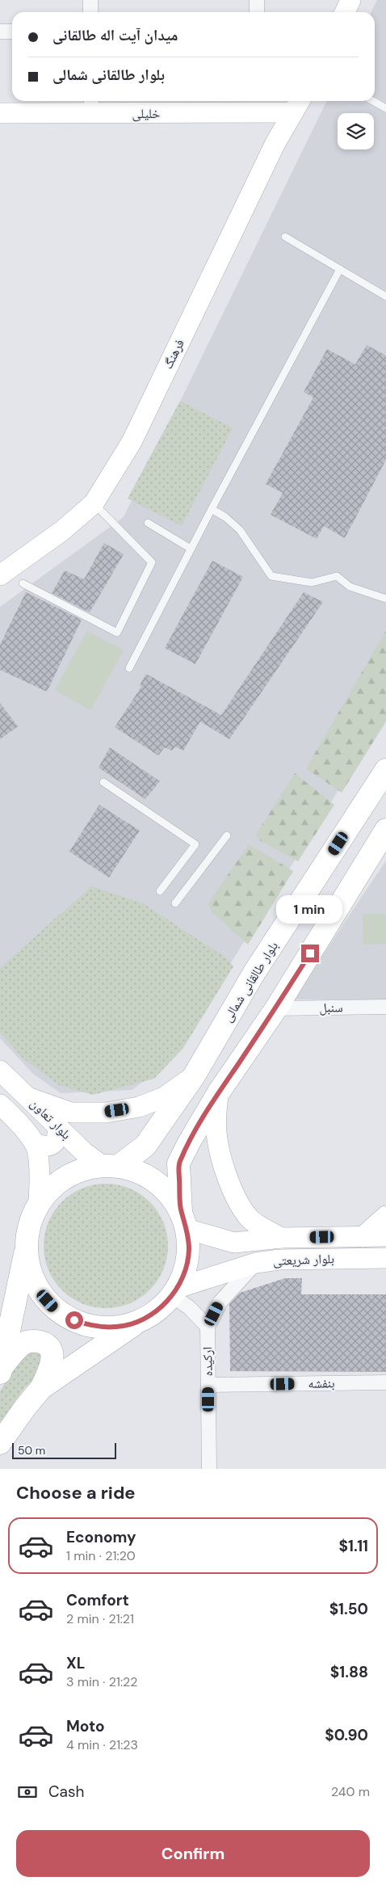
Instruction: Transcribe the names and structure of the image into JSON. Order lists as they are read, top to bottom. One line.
{"streets":{"main road":["خلیلی","فرهنگ","بلوار طالقانی شمالی","بلوار تعاون","بلوار شریعتی"],"street":["سنبل","ارکیده","بنفشه"]},"crossings":[["خلیلی","فرهنگ"],["بلوار طالقانی شمالی","بلوار تعاون"],["بلوار شریعتی","ارکیده"],["ارکیده","بنفشه"]],"scale_bar":"50 m","page":{"banner":["میدان آیت اله طالقانی","بلوار طالقانی شمالی"],"bubble":"1 min","scale":"50 m","heading":"Choose a ride","list":[{"name":"Economy","note":"1 min · 21:20","value":"$1.11"},{"name":"Comfort","note":"2 min · 21:21","value":"$1.50"},{"name":"XL","note":"3 min · 21:22","value":"$1.88"},{"name":"Moto","note":"4 min · 21:23","value":"$0.90"}],"pay":["Cash","240 m"],"buttons":"Confirm"}}
